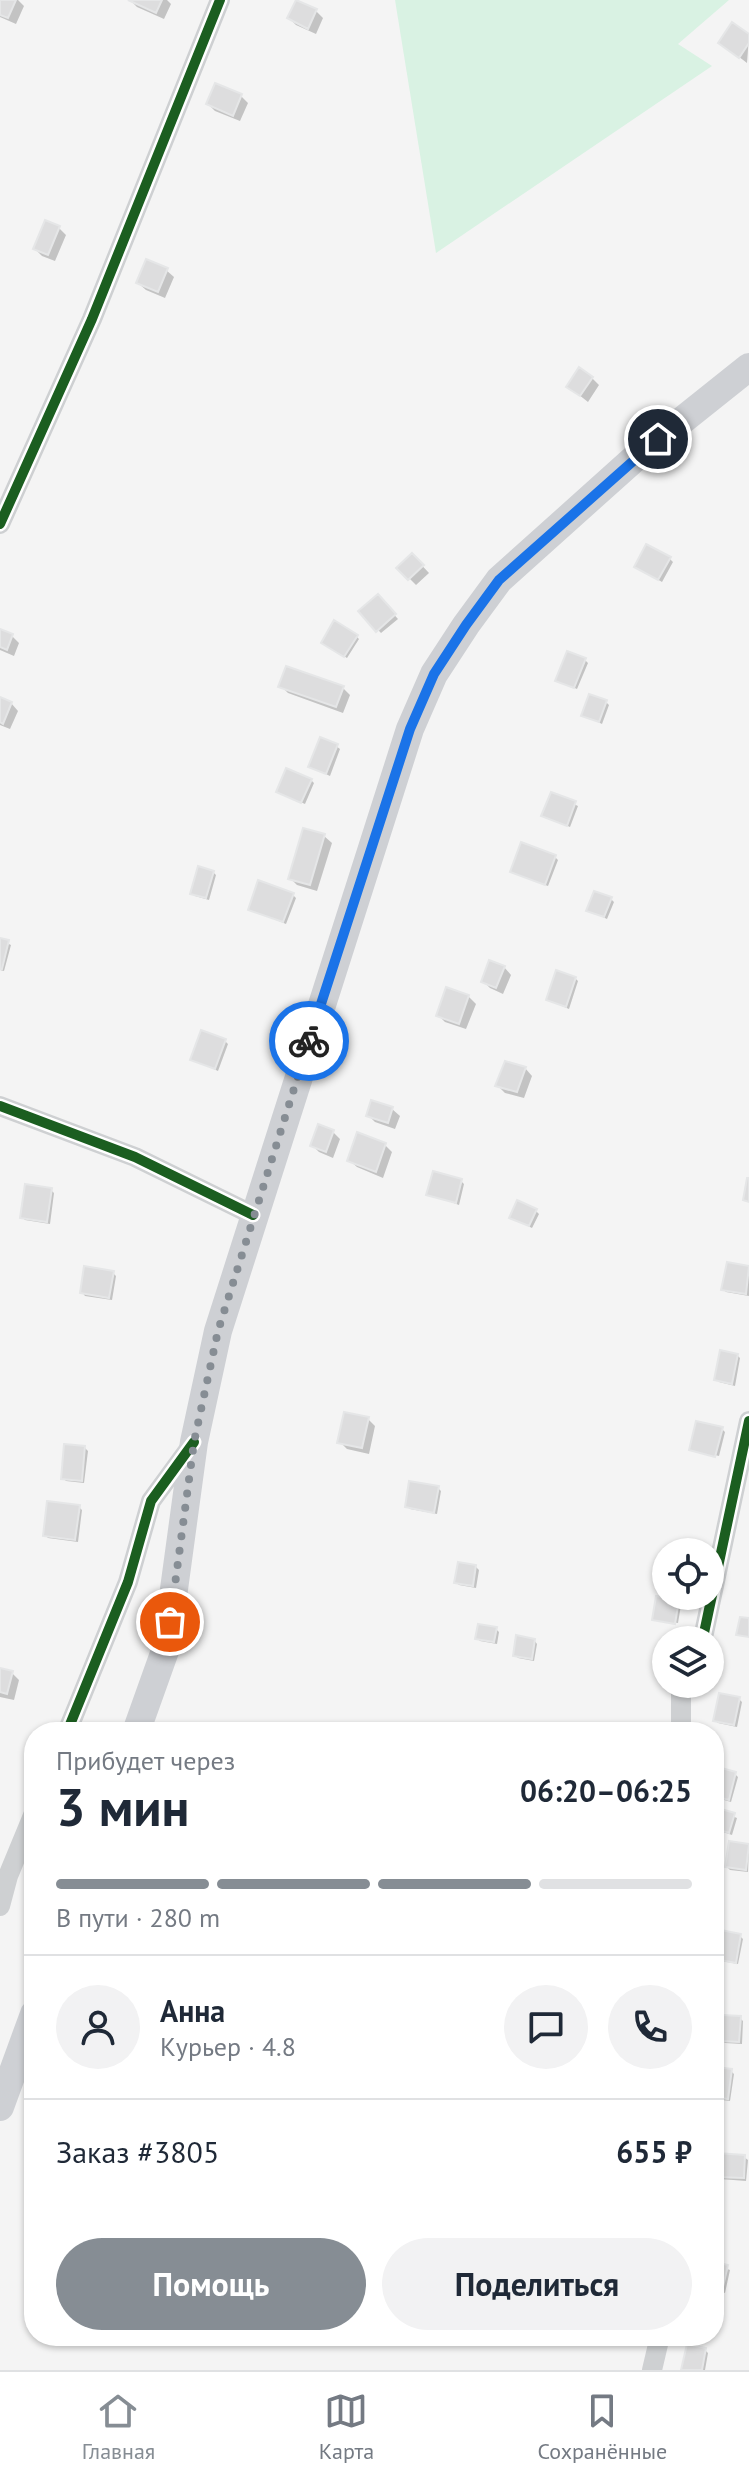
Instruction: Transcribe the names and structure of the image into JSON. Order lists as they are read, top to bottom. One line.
{"page":{"heading":["3 мин","Прибудет через","06:20–06:25"],"panel":["Анна","Курьер · 4.8","Заказ #3805","655 ₽"],"bar":"В пути · 280 m","buttons":["Помощь","Поделиться"],"tabs":["Главная","Карта","Сохранённые"]}}
